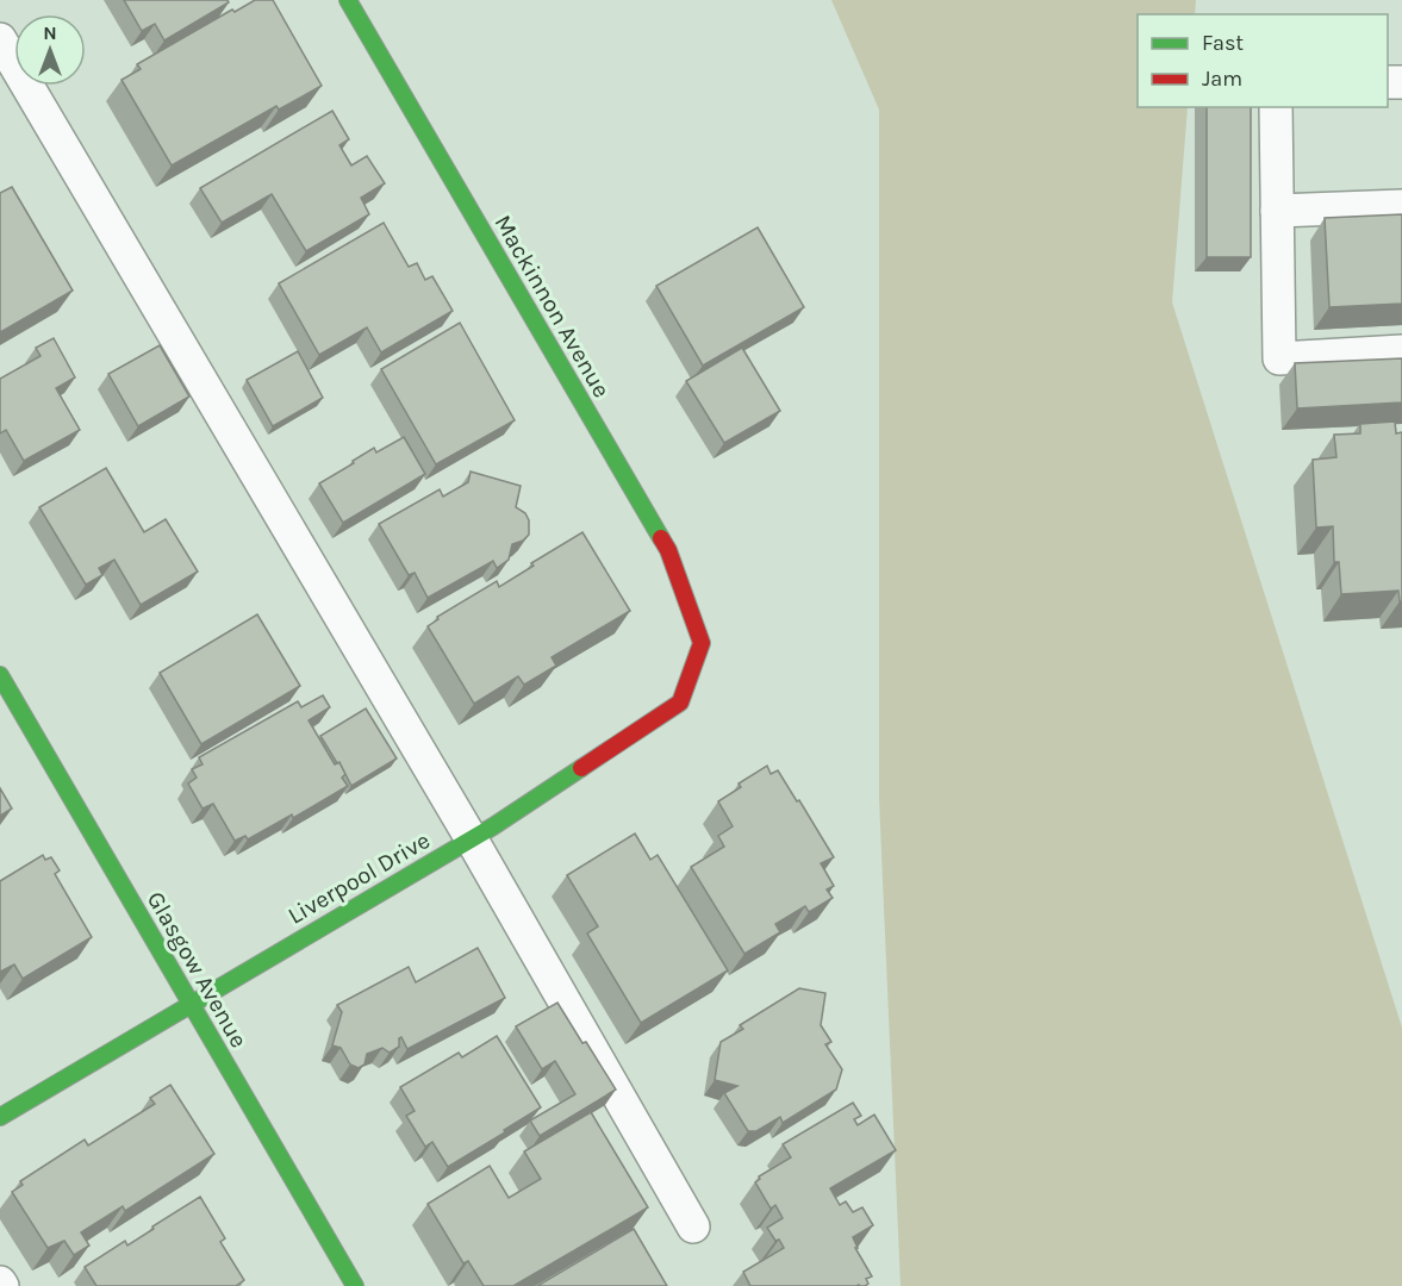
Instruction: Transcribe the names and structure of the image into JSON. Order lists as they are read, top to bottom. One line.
{"streets":{"street":["Mackinnon Avenue","Liverpool Drive","Glasgow Avenue"]},"crossings":[["Mackinnon Avenue","Liverpool Drive"],["Liverpool Drive","Glasgow Avenue"]],"legend":["Fast","Jam"],"north":"top"}
